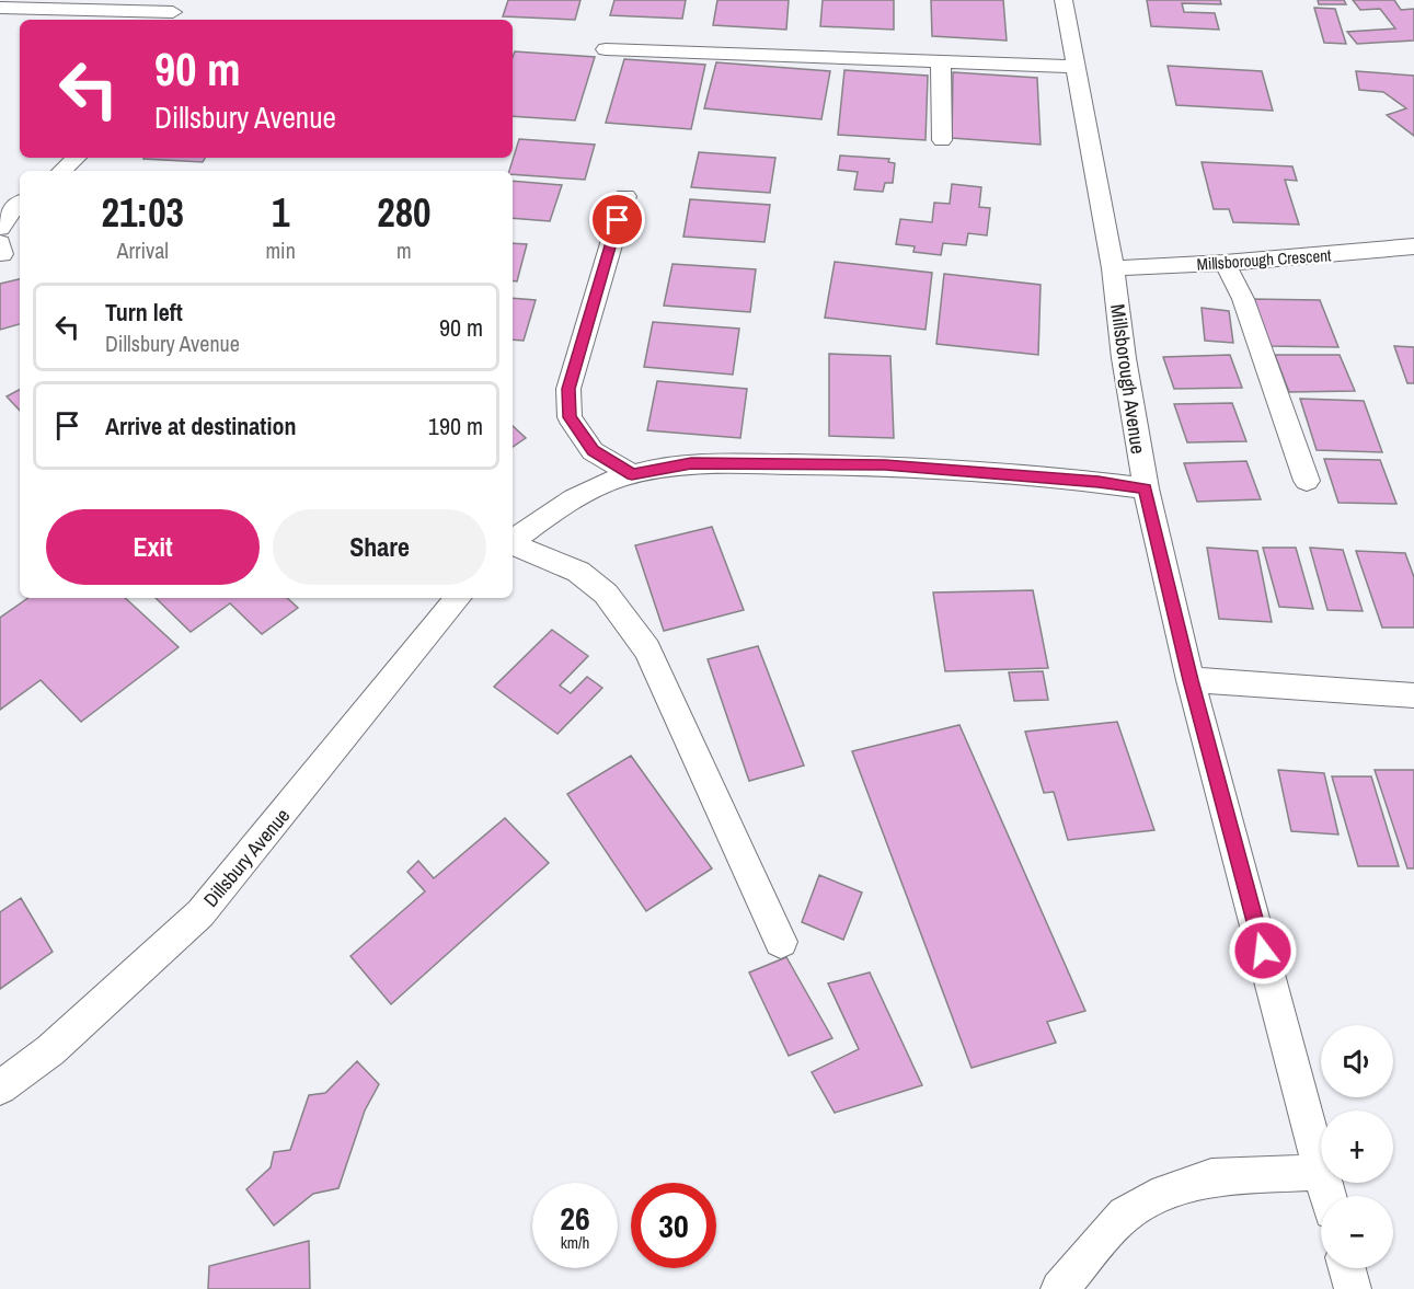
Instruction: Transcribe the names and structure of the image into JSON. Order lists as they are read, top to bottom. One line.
{"streets":{"street":["Millsborough Crescent","Millsborough Avenue","Dillsbury Avenue"]},"crossings":[["Millsborough Crescent","Millsborough Avenue"]],"page":{"turn":["90 m","Dillsbury Avenue"],"eta":["21:03","Arrival","1","min","280","m"],"list":[{"name":"Turn left","note":"Dillsbury Avenue","value":"90 m"},{"name":"Arrive at destination","value":"190 m"}],"buttons":["Exit","Share"],"map_buttons":["+","−"],"speed":"26 km/h","limit":"30"}}
